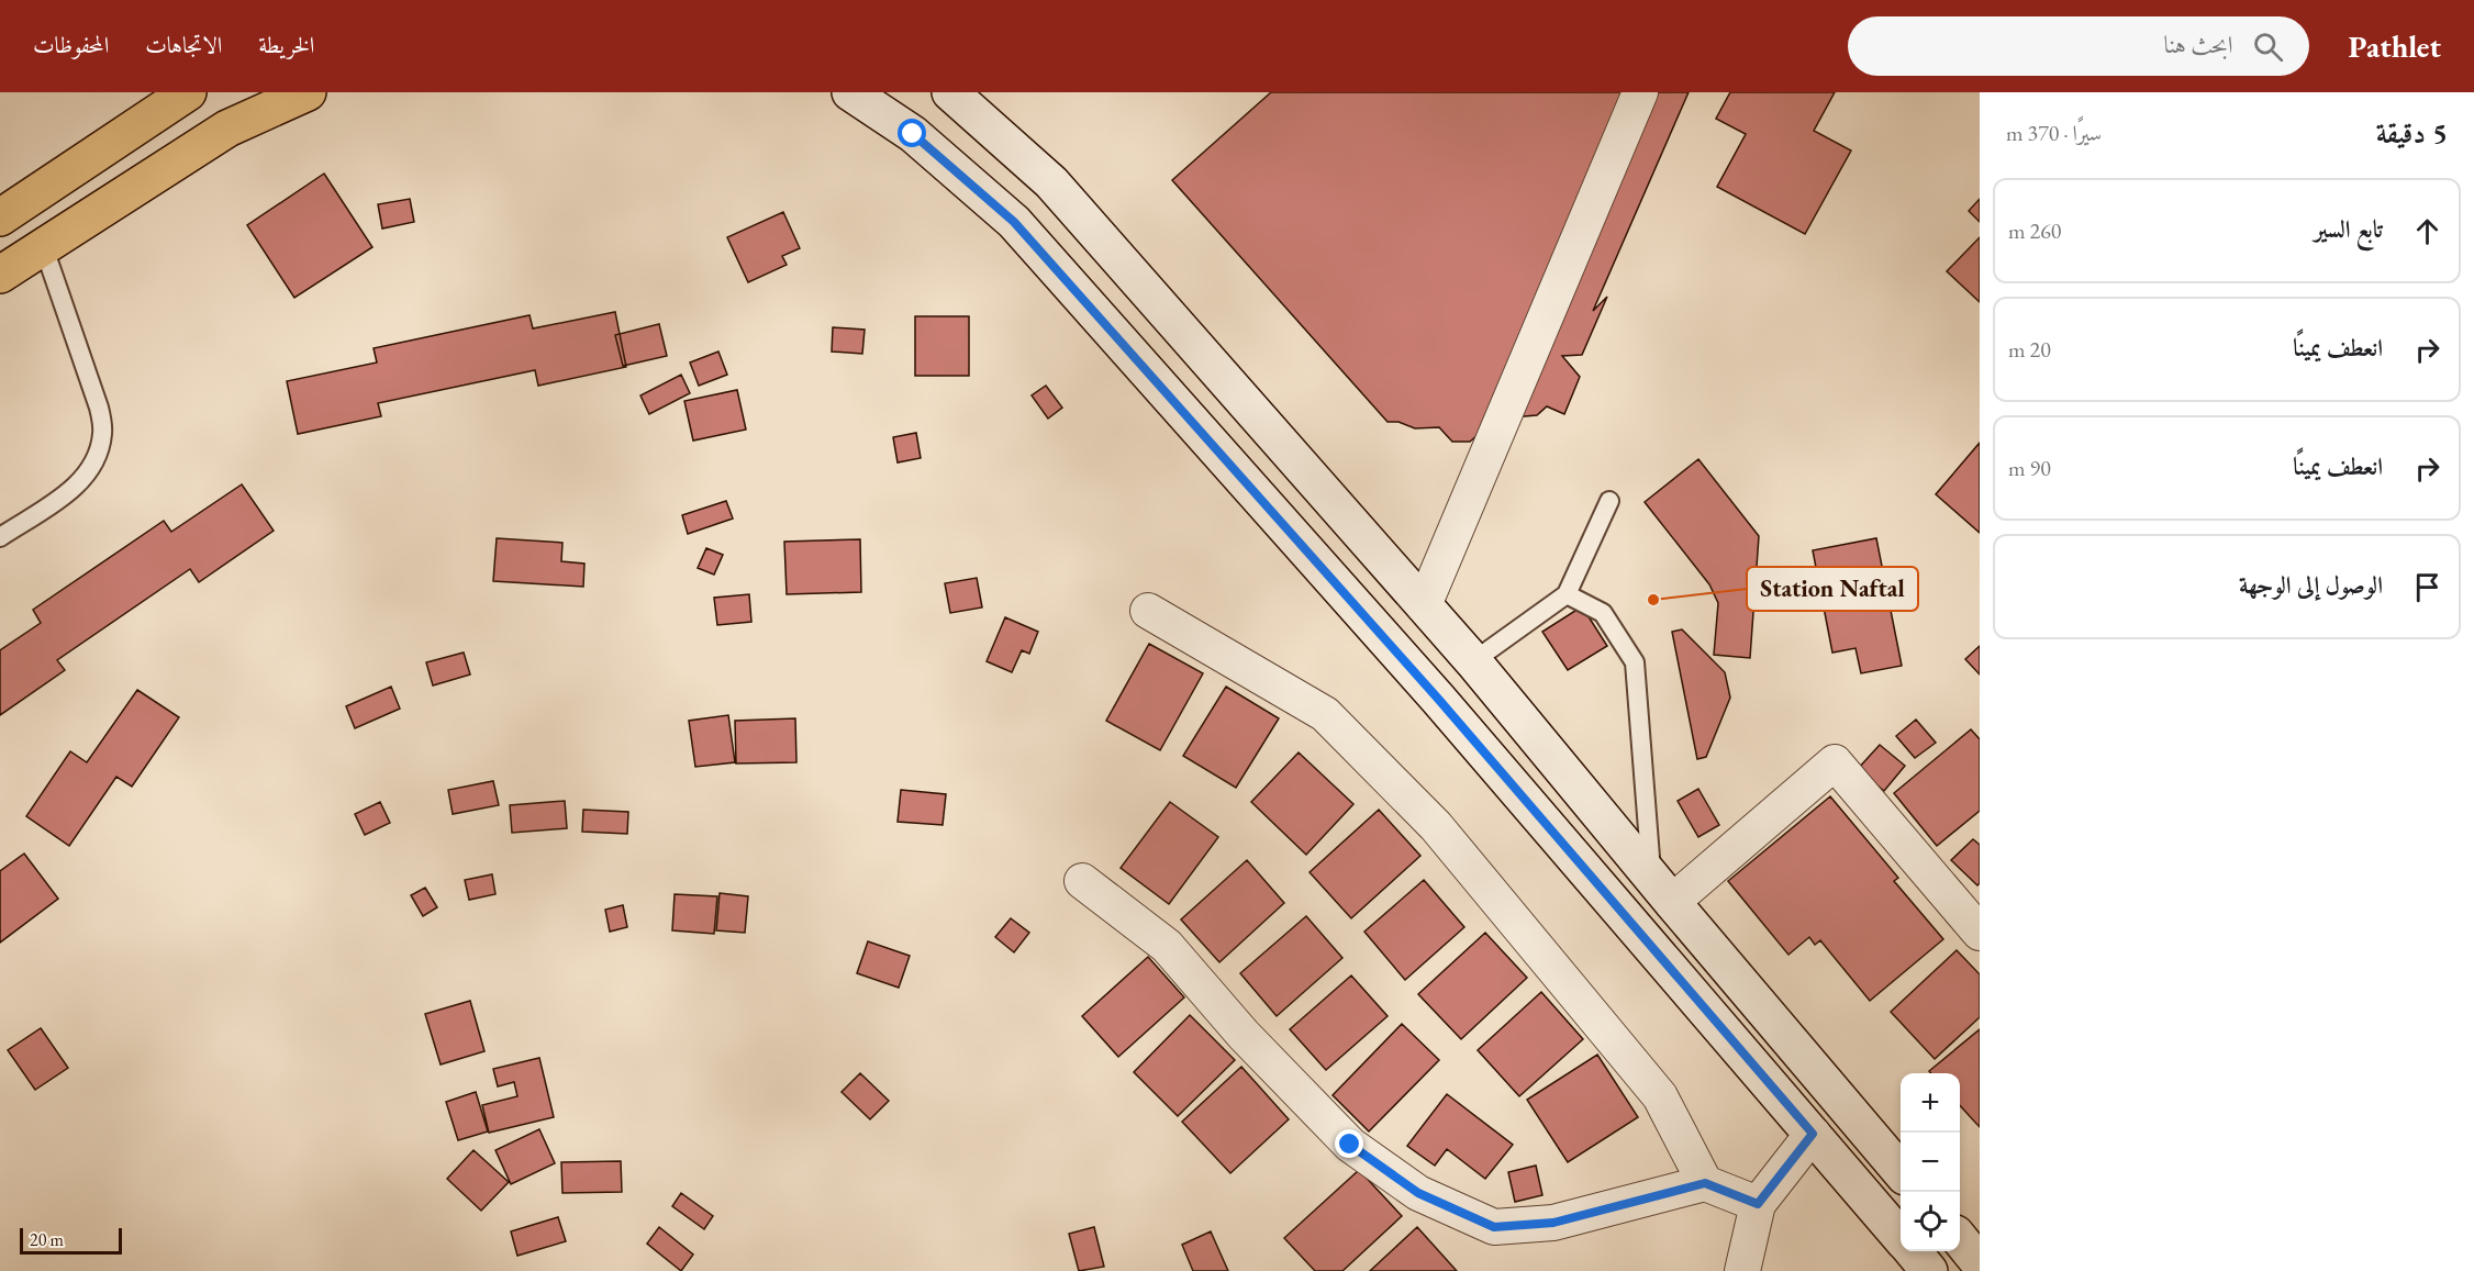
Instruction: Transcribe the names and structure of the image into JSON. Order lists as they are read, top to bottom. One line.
{"places":["Station Naftal"],"scale_bar":"20 m","page":{"header":"Pathlet","search":"ابحث هنا","nav":["الخريطة","الاتجاهات","المحفوظات"],"heading":["5 دقيقة","سيرًا · 370 m"],"list":[["تابع السير","260 m"],["انعطف يمينًا","20 m"],["انعطف يمينًا","90 m"],"الوصول إلى الوجهة"],"map_buttons":["+","−"],"scale":"20 m"}}
